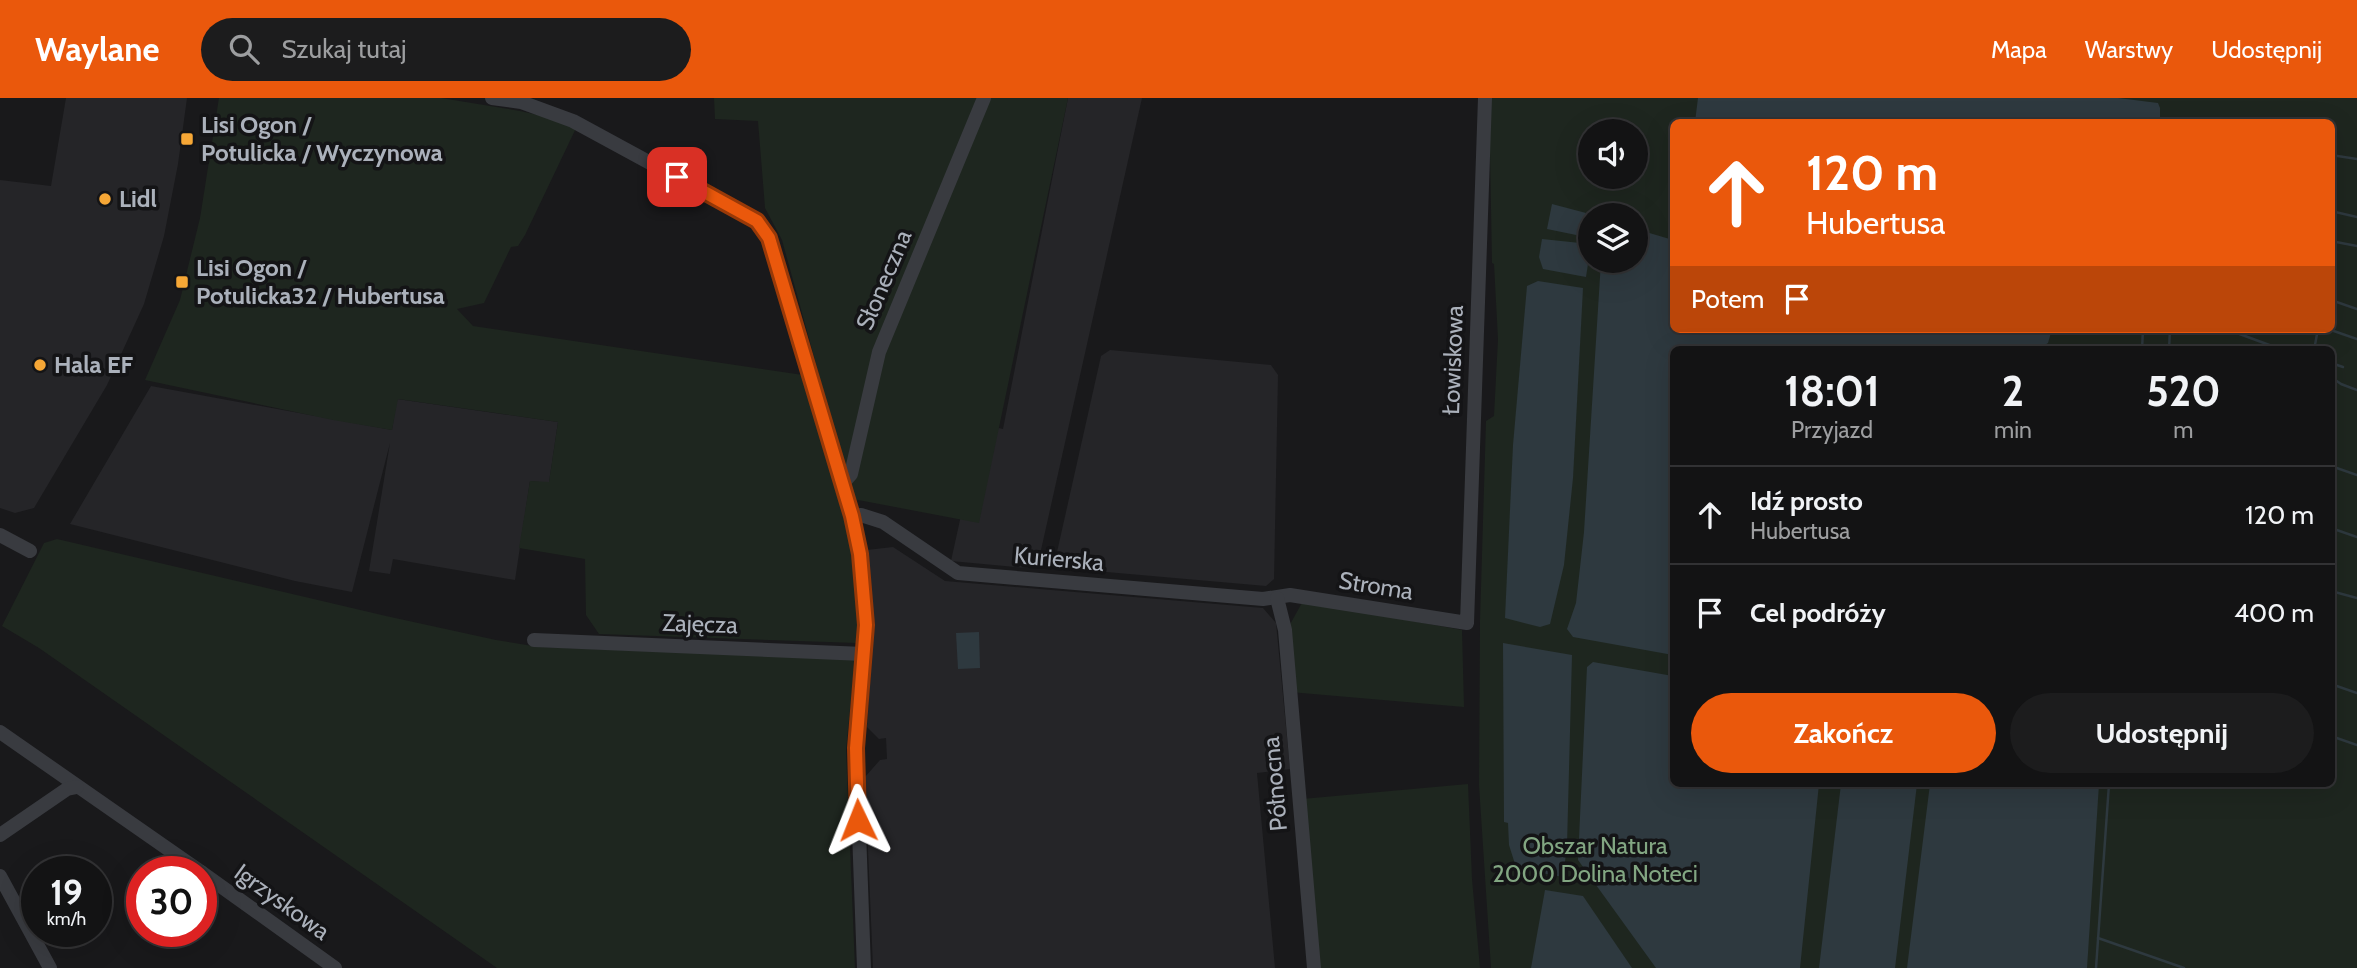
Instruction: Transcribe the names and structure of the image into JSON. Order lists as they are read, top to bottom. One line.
{"streets":{"street":["Słoneczna","Łowiskowa","Kurierska","Stroma","Zajęcza","Północna","Igrzyskowa"]},"crossings":[["Łowiskowa","Stroma"],["Kurierska","Stroma"],["Kurierska","Północna"],["Stroma","Północna"]],"parks":["Obszar Natura 2000 Dolina Noteci"],"places":{"transit":["Lisi Ogon / Potulicka / Wyczynowa","Lisi Ogon / Potulicka32 / Hubertusa"],"other":["Lidl","Hala EF"]},"page":{"header":"Waylane","search":"Szukaj tutaj","nav":["Mapa","Warstwy","Udostępnij"],"turn":["120 m","Hubertusa"],"then":"Potem","eta":["18:01","Przyjazd","2","min","520","m"],"list":[{"name":"Idź prosto","note":"Hubertusa","value":"120 m"},{"name":"Cel podróży","value":"400 m"}],"buttons":["Zakończ","Udostępnij"],"speed":"19 km/h","limit":"30"}}
